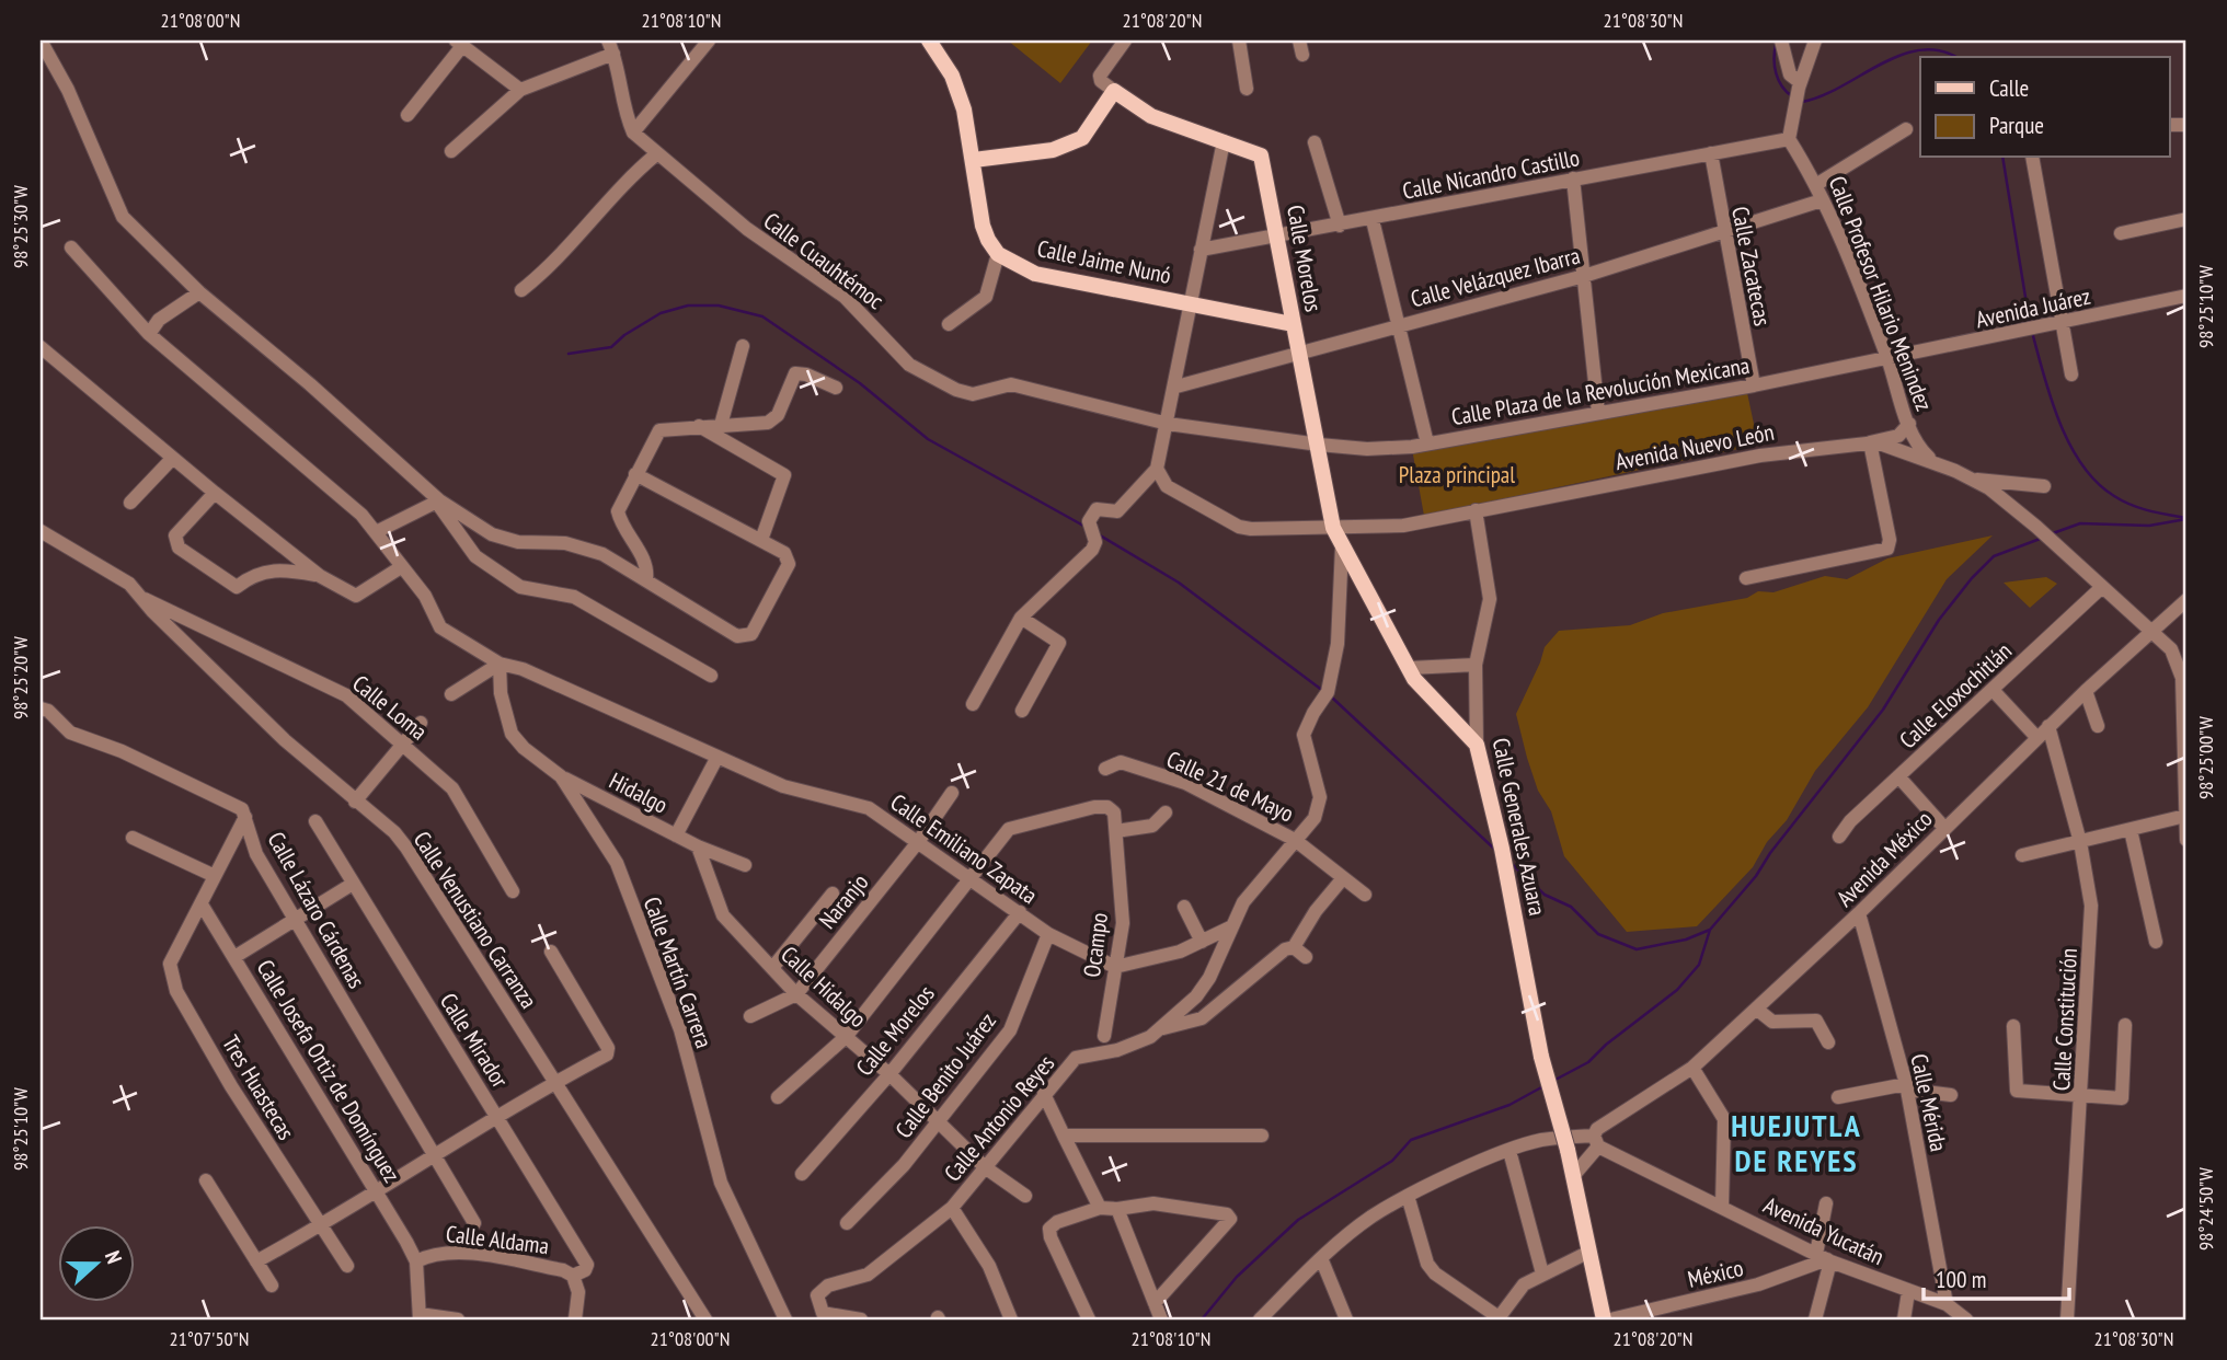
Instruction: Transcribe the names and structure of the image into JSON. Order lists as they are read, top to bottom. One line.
{"streets":{"main road":["Calle Morelos","Calle Jaime Nunó","Calle Generales Azuara"],"street":["Calle Nicandro Castillo","Calle Cuauhtémoc","Calle Zacatecas","Calle Velázquez Ibarra","Calle Profesor Hilario Menindez","Avenida Juárez","Calle Plaza de la Revolución Mexicana","Avenida Nuevo León","Calle Eloxochitlán","Calle Loma","Calle 21 de Mayo","Hidalgo","Calle Emiliano Zapata","Avenida México","Naranjo","Calle Lázaro Cárdenas","Calle Venustiano Carranza","Ocampo","Calle Martín Carrera","Calle Hidalgo","Calle Constitución","Calle Mirador","Calle Josefa Ortiz de Domínguez","Calle Benito Juárez","Tres Huastecas","Calle Mérida","Calle Antonio Reyes","Avenida Yucatán","Calle Aldama","México"]},"crossings":[["Calle Nicandro Castillo","Calle Morelos"],["Calle Nicandro Castillo","Calle Zacatecas"],["Calle Nicandro Castillo","Calle Profesor Hilario Menindez"],["Calle Morelos","Calle Cuauhtémoc"],["Calle Morelos","Calle Jaime Nunó"],["Calle Morelos","Calle Velázquez Ibarra"],["Calle Morelos","Calle Plaza de la Revolución Mexicana"],["Calle Morelos","Avenida Nuevo León"],["Calle Morelos","Calle Generales Azuara"],["Calle Morelos","Calle Emiliano Zapata"],["Calle Morelos","Calle Hidalgo"],["Calle Morelos","Calle Antonio Reyes"],["Calle Cuauhtémoc","Calle Plaza de la Revolución Mexicana"],["Calle Zacatecas","Calle Velázquez Ibarra"],["Calle Zacatecas","Calle Plaza de la Revolución Mexicana"],["Calle Velázquez Ibarra","Calle Profesor Hilario Menindez"],["Calle Profesor Hilario Menindez","Avenida Juárez"],["Calle Profesor Hilario Menindez","Calle Plaza de la Revolución Mexicana"],["Calle Profesor Hilario Menindez","Avenida Nuevo León"],["Avenida Juárez","Calle Plaza de la Revolución Mexicana"],["Avenida Nuevo León","Calle Eloxochitlán"],["Avenida Nuevo León","Calle Generales Azuara"],["Avenida Nuevo León","Avenida México"],["Calle Loma","Calle Venustiano Carranza"],["Calle 21 de Mayo","Calle Antonio Reyes"],["Hidalgo","Calle Martín Carrera"],["Hidalgo","Calle Hidalgo"],["Calle Emiliano Zapata","Naranjo"],["Calle Emiliano Zapata","Ocampo"],["Calle Emiliano Zapata","Calle Martín Carrera"],["Calle Emiliano Zapata","Calle Benito Juárez"],["Avenida México","Calle Constitución"],["Avenida México","Calle Mérida"],["Avenida México","Avenida Yucatán"],["Naranjo","Calle Hidalgo"],["Calle Lázaro Cárdenas","Tres Huastecas"],["Calle Hidalgo","Calle Benito Juárez"],["Calle Hidalgo","Calle Antonio Reyes"],["Calle Mirador","Calle Aldama"],["Calle Josefa Ortiz de Domínguez","Tres Huastecas"],["Calle Josefa Ortiz de Domínguez","Calle Aldama"],["Calle Mérida","Avenida Yucatán"],["Avenida Yucatán","México"]],"districts":["HUEJUTLA DE REYES"],"parks":["Plaza principal"],"legend":["Calle","Parque"],"scale_bar":"100 m","north":"right","coordinates":["21°08'00\"N","21°08'10\"N","21°08'20\"N","21°08'30\"N","98°25'30\"W","98°25'10\"W","98°25'20\"W","98°25'00\"W","98°24'50\"W","21°07'50\"N"]}
